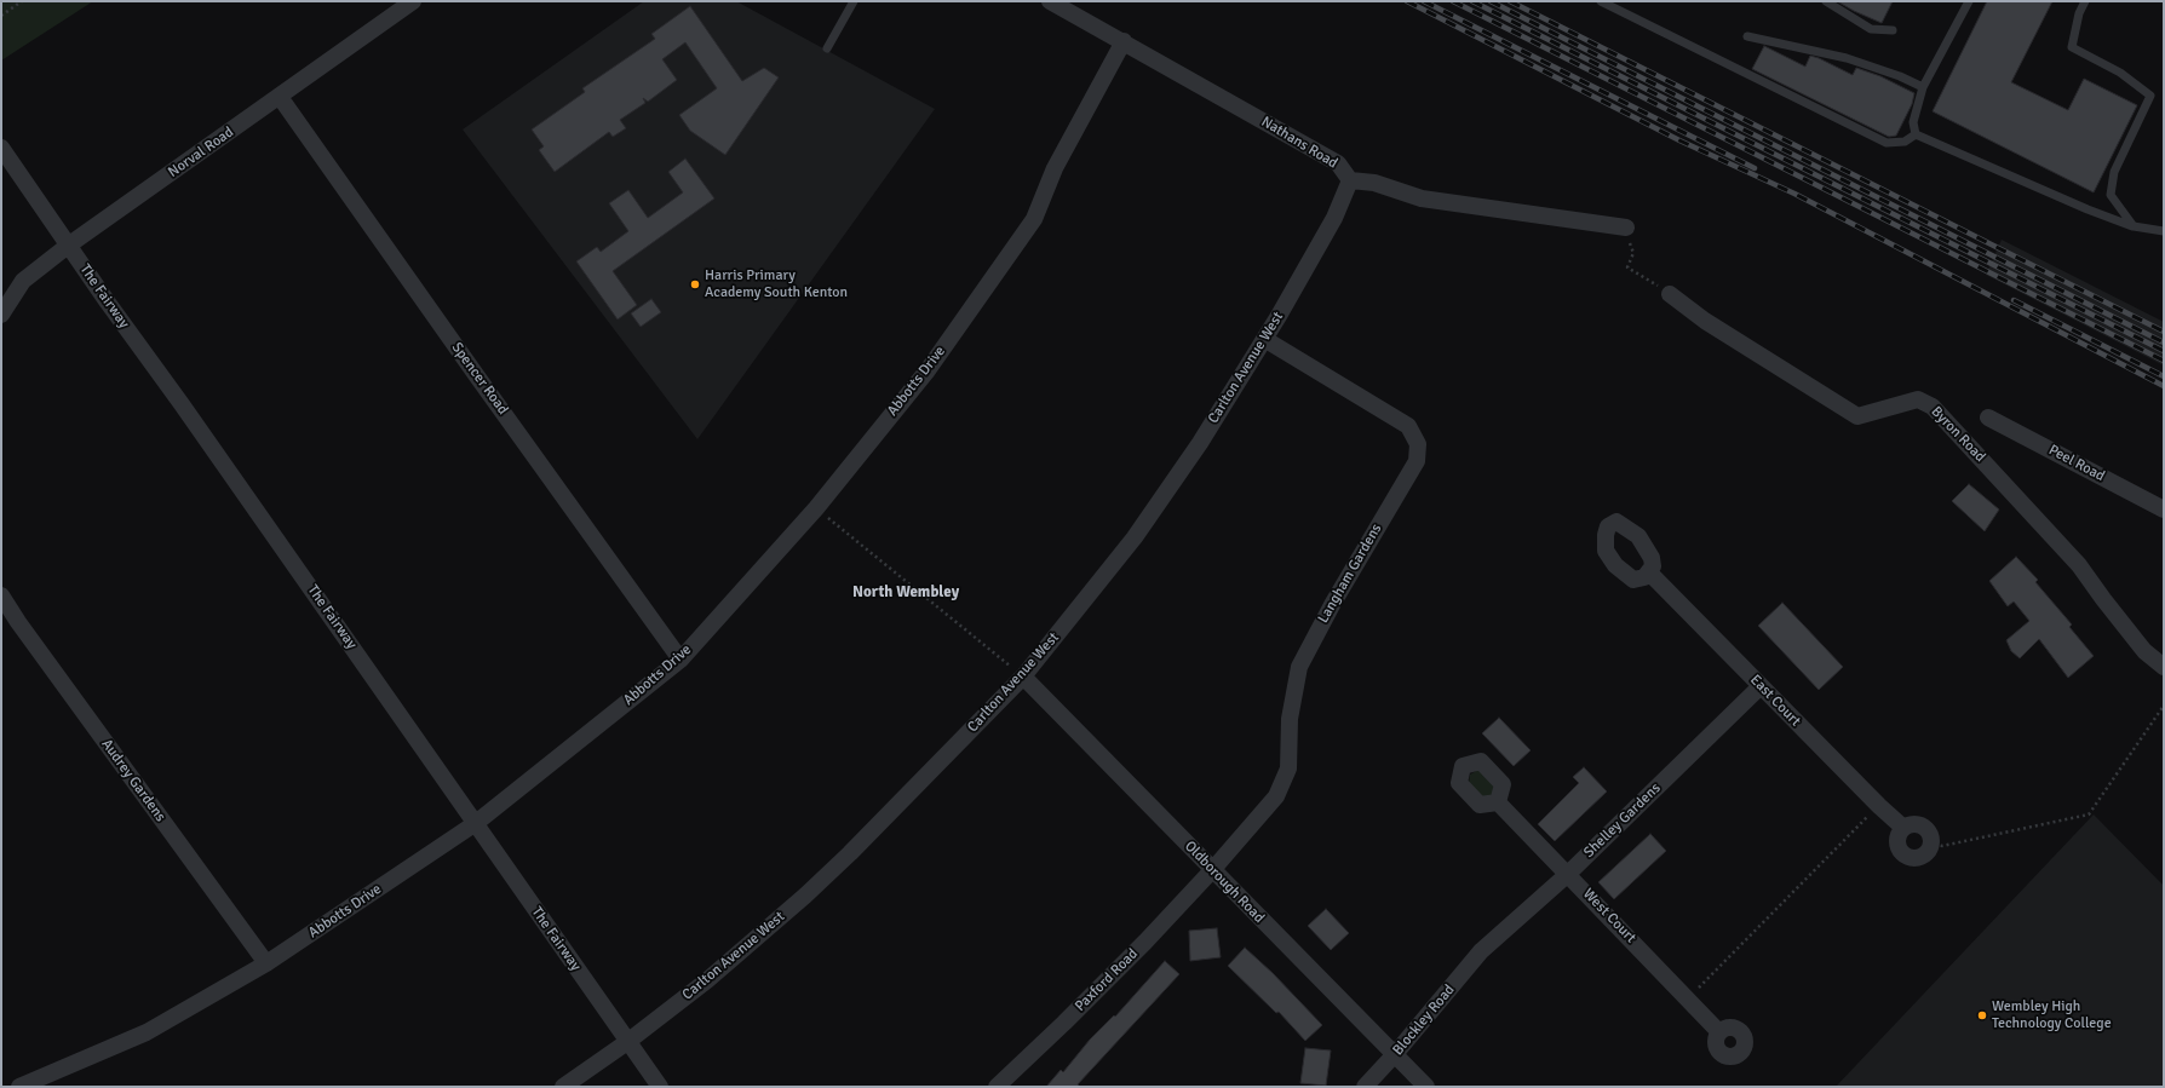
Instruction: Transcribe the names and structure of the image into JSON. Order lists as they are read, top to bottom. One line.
{"streets":{"street":["Nathans Road","Norval Road","The Fairway","Carlton Avenue West","Spencer Road","Abbotts Drive","Byron Road","Peel Road","Langham Gardens","East Court","Audrey Gardens","Shelley Gardens","Oldborough Road","West Court","Paxford Road","Blockley Road"]},"crossings":[["Nathans Road","Carlton Avenue West"],["Nathans Road","Abbotts Drive"],["Norval Road","The Fairway"],["Norval Road","Spencer Road"],["The Fairway","Carlton Avenue West"],["The Fairway","Abbotts Drive"],["Carlton Avenue West","Langham Gardens"],["Carlton Avenue West","Oldborough Road"],["Spencer Road","Abbotts Drive"],["Abbotts Drive","Audrey Gardens"],["Langham Gardens","Oldborough Road"],["Langham Gardens","Paxford Road"],["East Court","Shelley Gardens"],["Shelley Gardens","West Court"],["Shelley Gardens","Blockley Road"],["Oldborough Road","Paxford Road"],["Oldborough Road","Blockley Road"]],"districts":["North Wembley"],"places":["Harris Primary Academy South Kenton","Wembley High Technology College"]}
